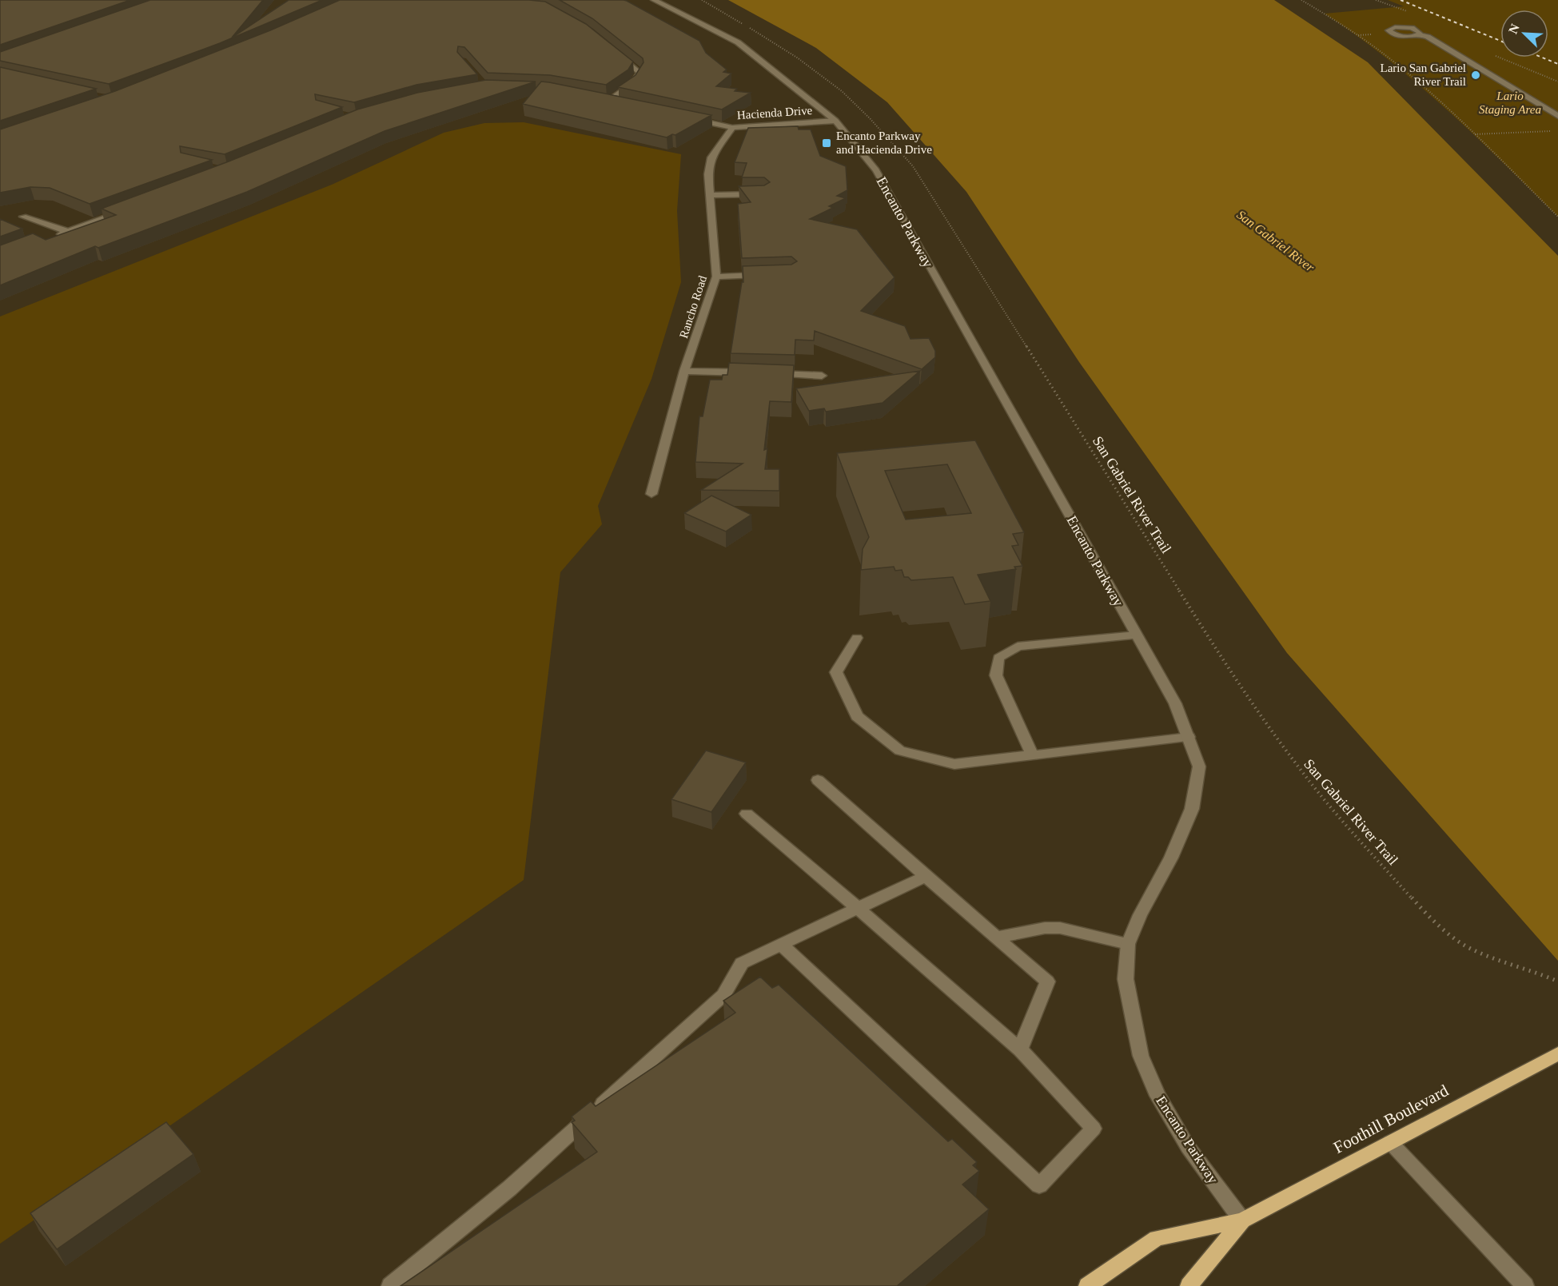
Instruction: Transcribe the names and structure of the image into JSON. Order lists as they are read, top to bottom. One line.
{"streets":{"main road":["Foothill Boulevard"],"street":["Hacienda Drive","Encanto Parkway","Rancho Road"],"path":["San Gabriel River Trail"]},"crossings":[["Hacienda Drive","Encanto Parkway"],["Hacienda Drive","Rancho Road"],["Encanto Parkway","Foothill Boulevard"]],"water":["San Gabriel River"],"parks":["Lario Staging Area"],"places":{"other":["Lario San Gabriel River Trail"],"transit":["Encanto Parkway and Hacienda Drive"]},"north":"top left"}
